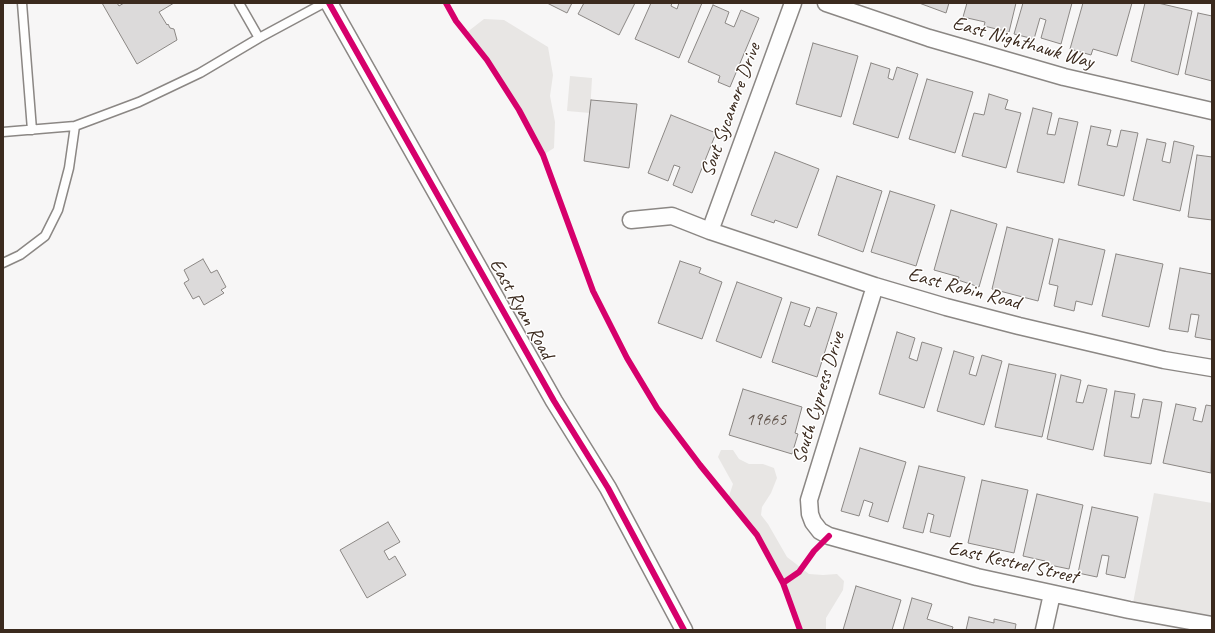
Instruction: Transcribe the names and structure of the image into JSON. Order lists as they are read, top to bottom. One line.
{"streets":{"street":["East Nighthawk Way","Sout Sycamore Drive","East Robin Road","East Ryan Road","South Cypress Drive","East Kestrel Street"]},"crossings":[["Sout Sycamore Drive","East Robin Road"],["East Robin Road","South Cypress Drive"],["South Cypress Drive","East Kestrel Street"]],"house_numbers":["19665"]}
